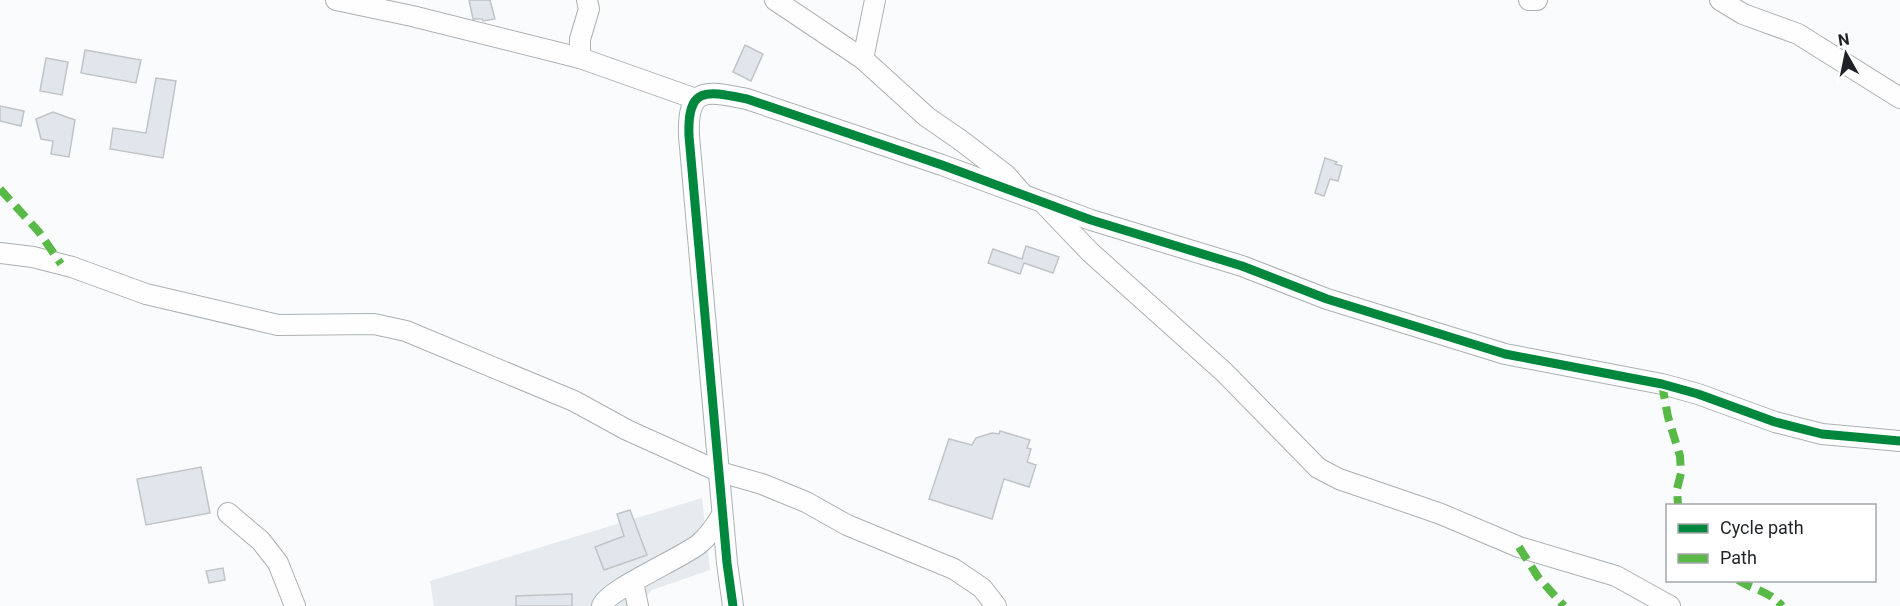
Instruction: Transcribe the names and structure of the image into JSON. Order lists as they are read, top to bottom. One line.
{"legend":["Cycle path","Path"],"north":"top"}
